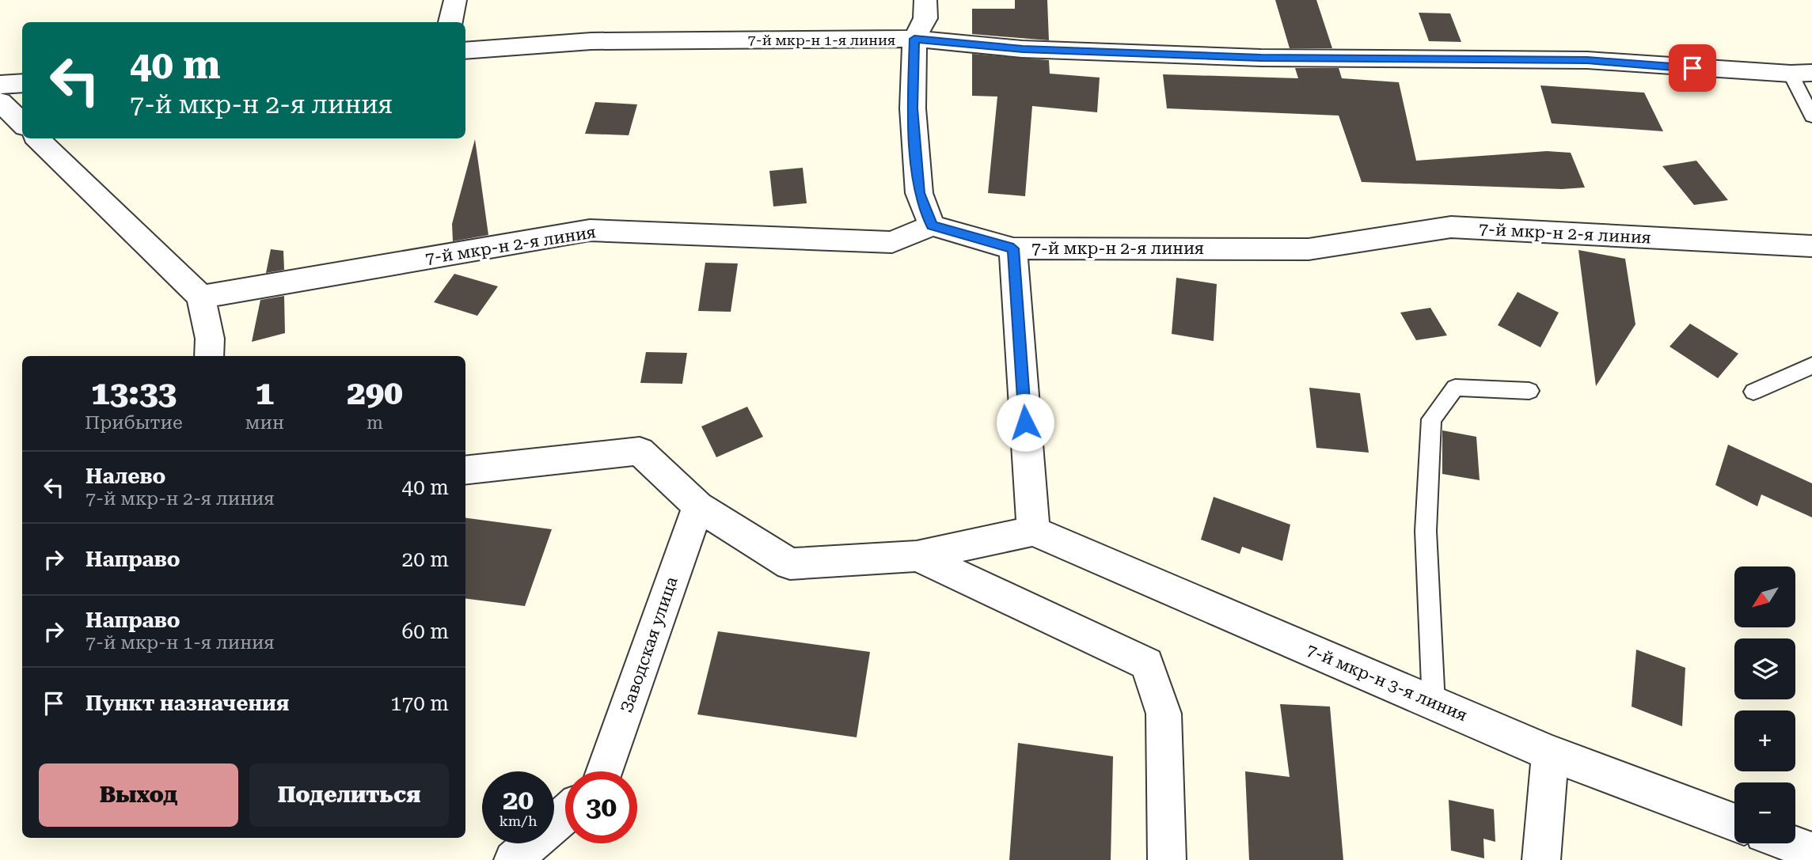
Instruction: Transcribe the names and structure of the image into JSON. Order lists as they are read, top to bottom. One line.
{"streets":{"street":["7-й мкр-н 1-я линия","7-й мкр-н 2-я линия","Заводская улица","7-й мкр-н 3-я линия"]},"north":"bottom left","page":{"turn":["40 m","7-й мкр-н 2-я линия"],"eta":["13:33","Прибытие","1","мин","290","m"],"list":[{"name":"Налево","note":"7-й мкр-н 2-я линия","value":"40 m"},{"name":"Направо","value":"20 m"},{"name":"Направо","note":"7-й мкр-н 1-я линия","value":"60 m"},{"name":"Пункт назначения","value":"170 m"}],"map_buttons":["+","−"],"buttons":["Выход","Поделиться"],"speed":"20 km/h","limit":"30"}}
